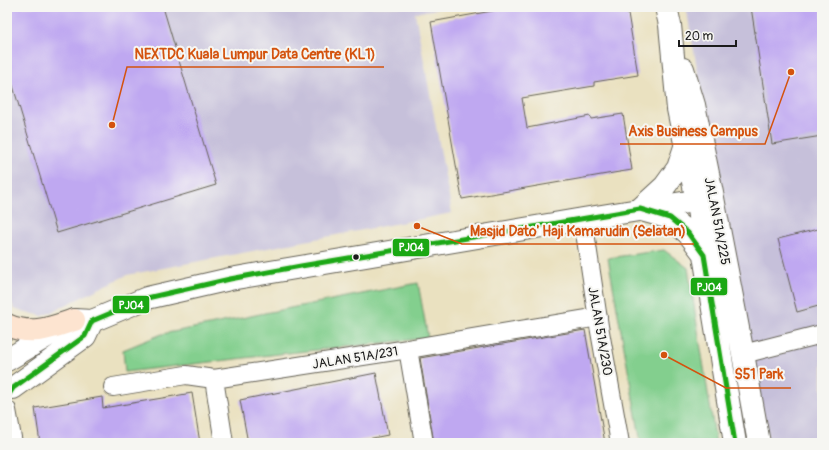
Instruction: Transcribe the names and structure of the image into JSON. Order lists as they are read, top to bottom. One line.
{"streets":{"street":["JALAN 51A/225","JALAN 51A/230","JALAN 51A/231"]},"crossings":[["JALAN 51A/230","JALAN 51A/231"]],"places":["Axis Business Campus","NEXTDC Kuala Lumpur Data Centre (KL1)","Masjid Dato' Haji Kamarudin (Selatan)","S51 Park"],"lines":["transit line PJ04"],"scale_bar":"20 m"}
